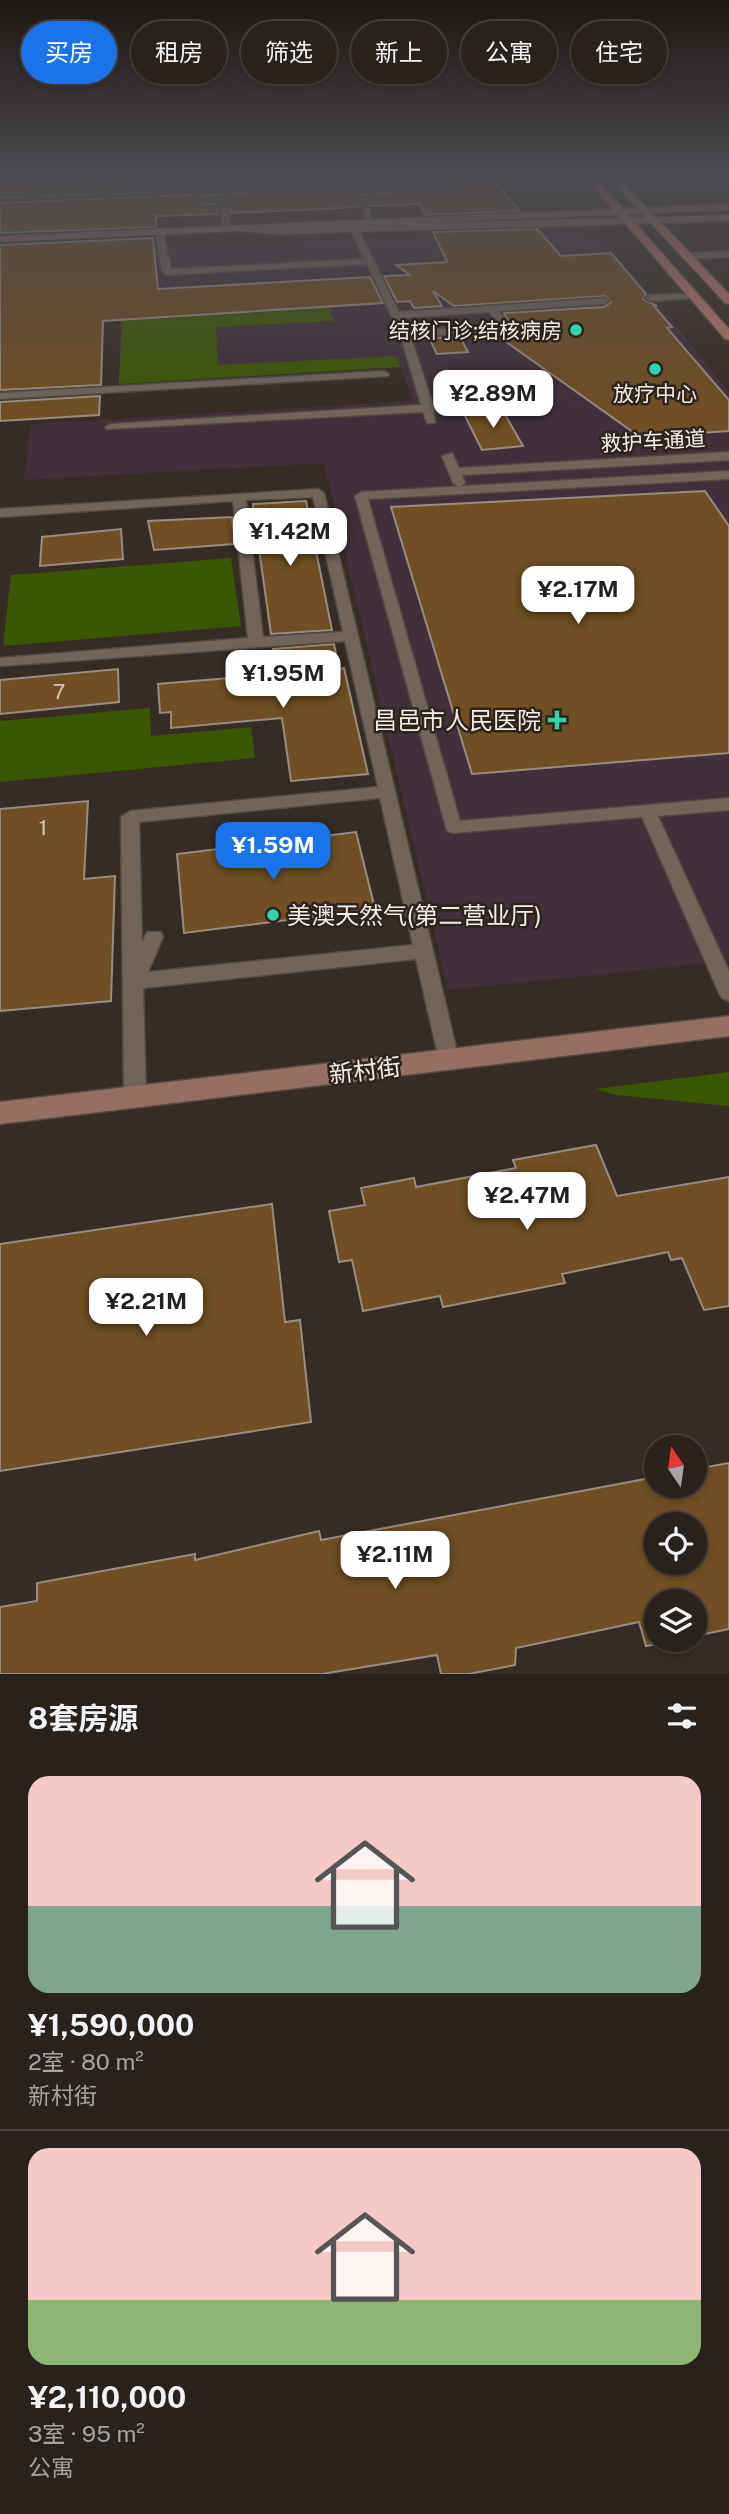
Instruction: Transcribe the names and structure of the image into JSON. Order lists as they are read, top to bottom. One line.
{"streets":{"main road":["新村街"],"lane":["救护车通道"]},"places":{"other":["结核门诊;结核病房","放疗中心","美澳天然气(第二营业厅)"],"health":["昌邑市人民医院"]},"house_numbers":["7","1"],"north":"top","page":{"chip":["买房","租房","筛选","新上","公寓","住宅"],"price":["¥2.89M","¥1.42M","¥2.17M","¥1.95M","¥1.59M","¥2.47M","¥2.21M","¥2.11M"],"heading":"8套房源","list":[{"name":"¥1,590,000","note":"2室 · 80 m² · 新村街"},{"name":"¥2,110,000","note":"3室 · 95 m² · 公寓"}]}}
